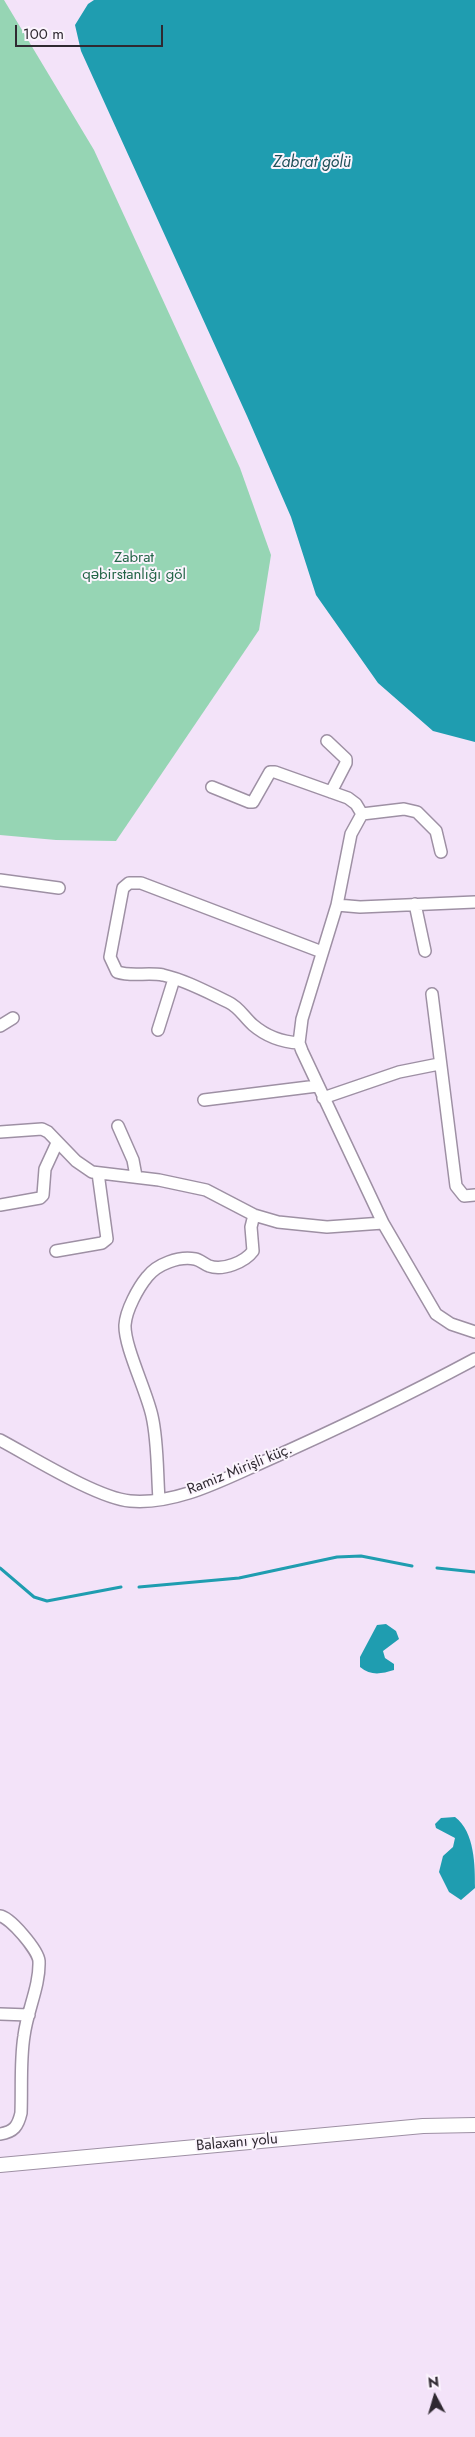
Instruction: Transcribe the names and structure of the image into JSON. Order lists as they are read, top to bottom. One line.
{"streets":{"main road":["Balaxanı yolu"],"street":["Ramiz Mirişli küç."]},"water":["Zabrat gölü"],"parks":["Zabrat qəbirstanlığı göl"],"scale_bar":"100 m","north":"top"}
